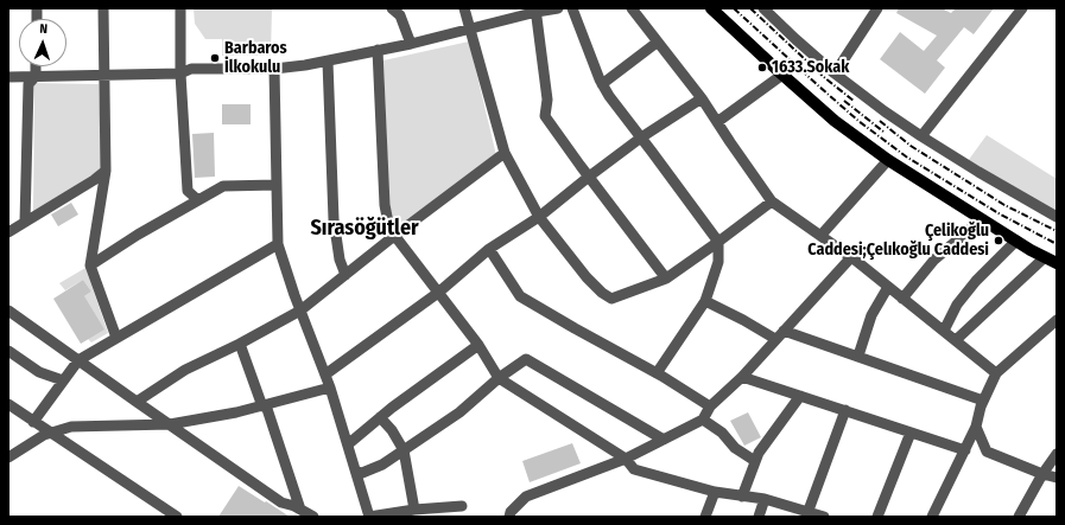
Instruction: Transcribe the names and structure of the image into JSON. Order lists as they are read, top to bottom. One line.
{"districts":["Sırasöğütler"],"places":["Barbaros İlkokulu","1633.Sokak","Çelikoğlu Caddesi;Çelıkoğlu Caddesi"],"north":"top"}
